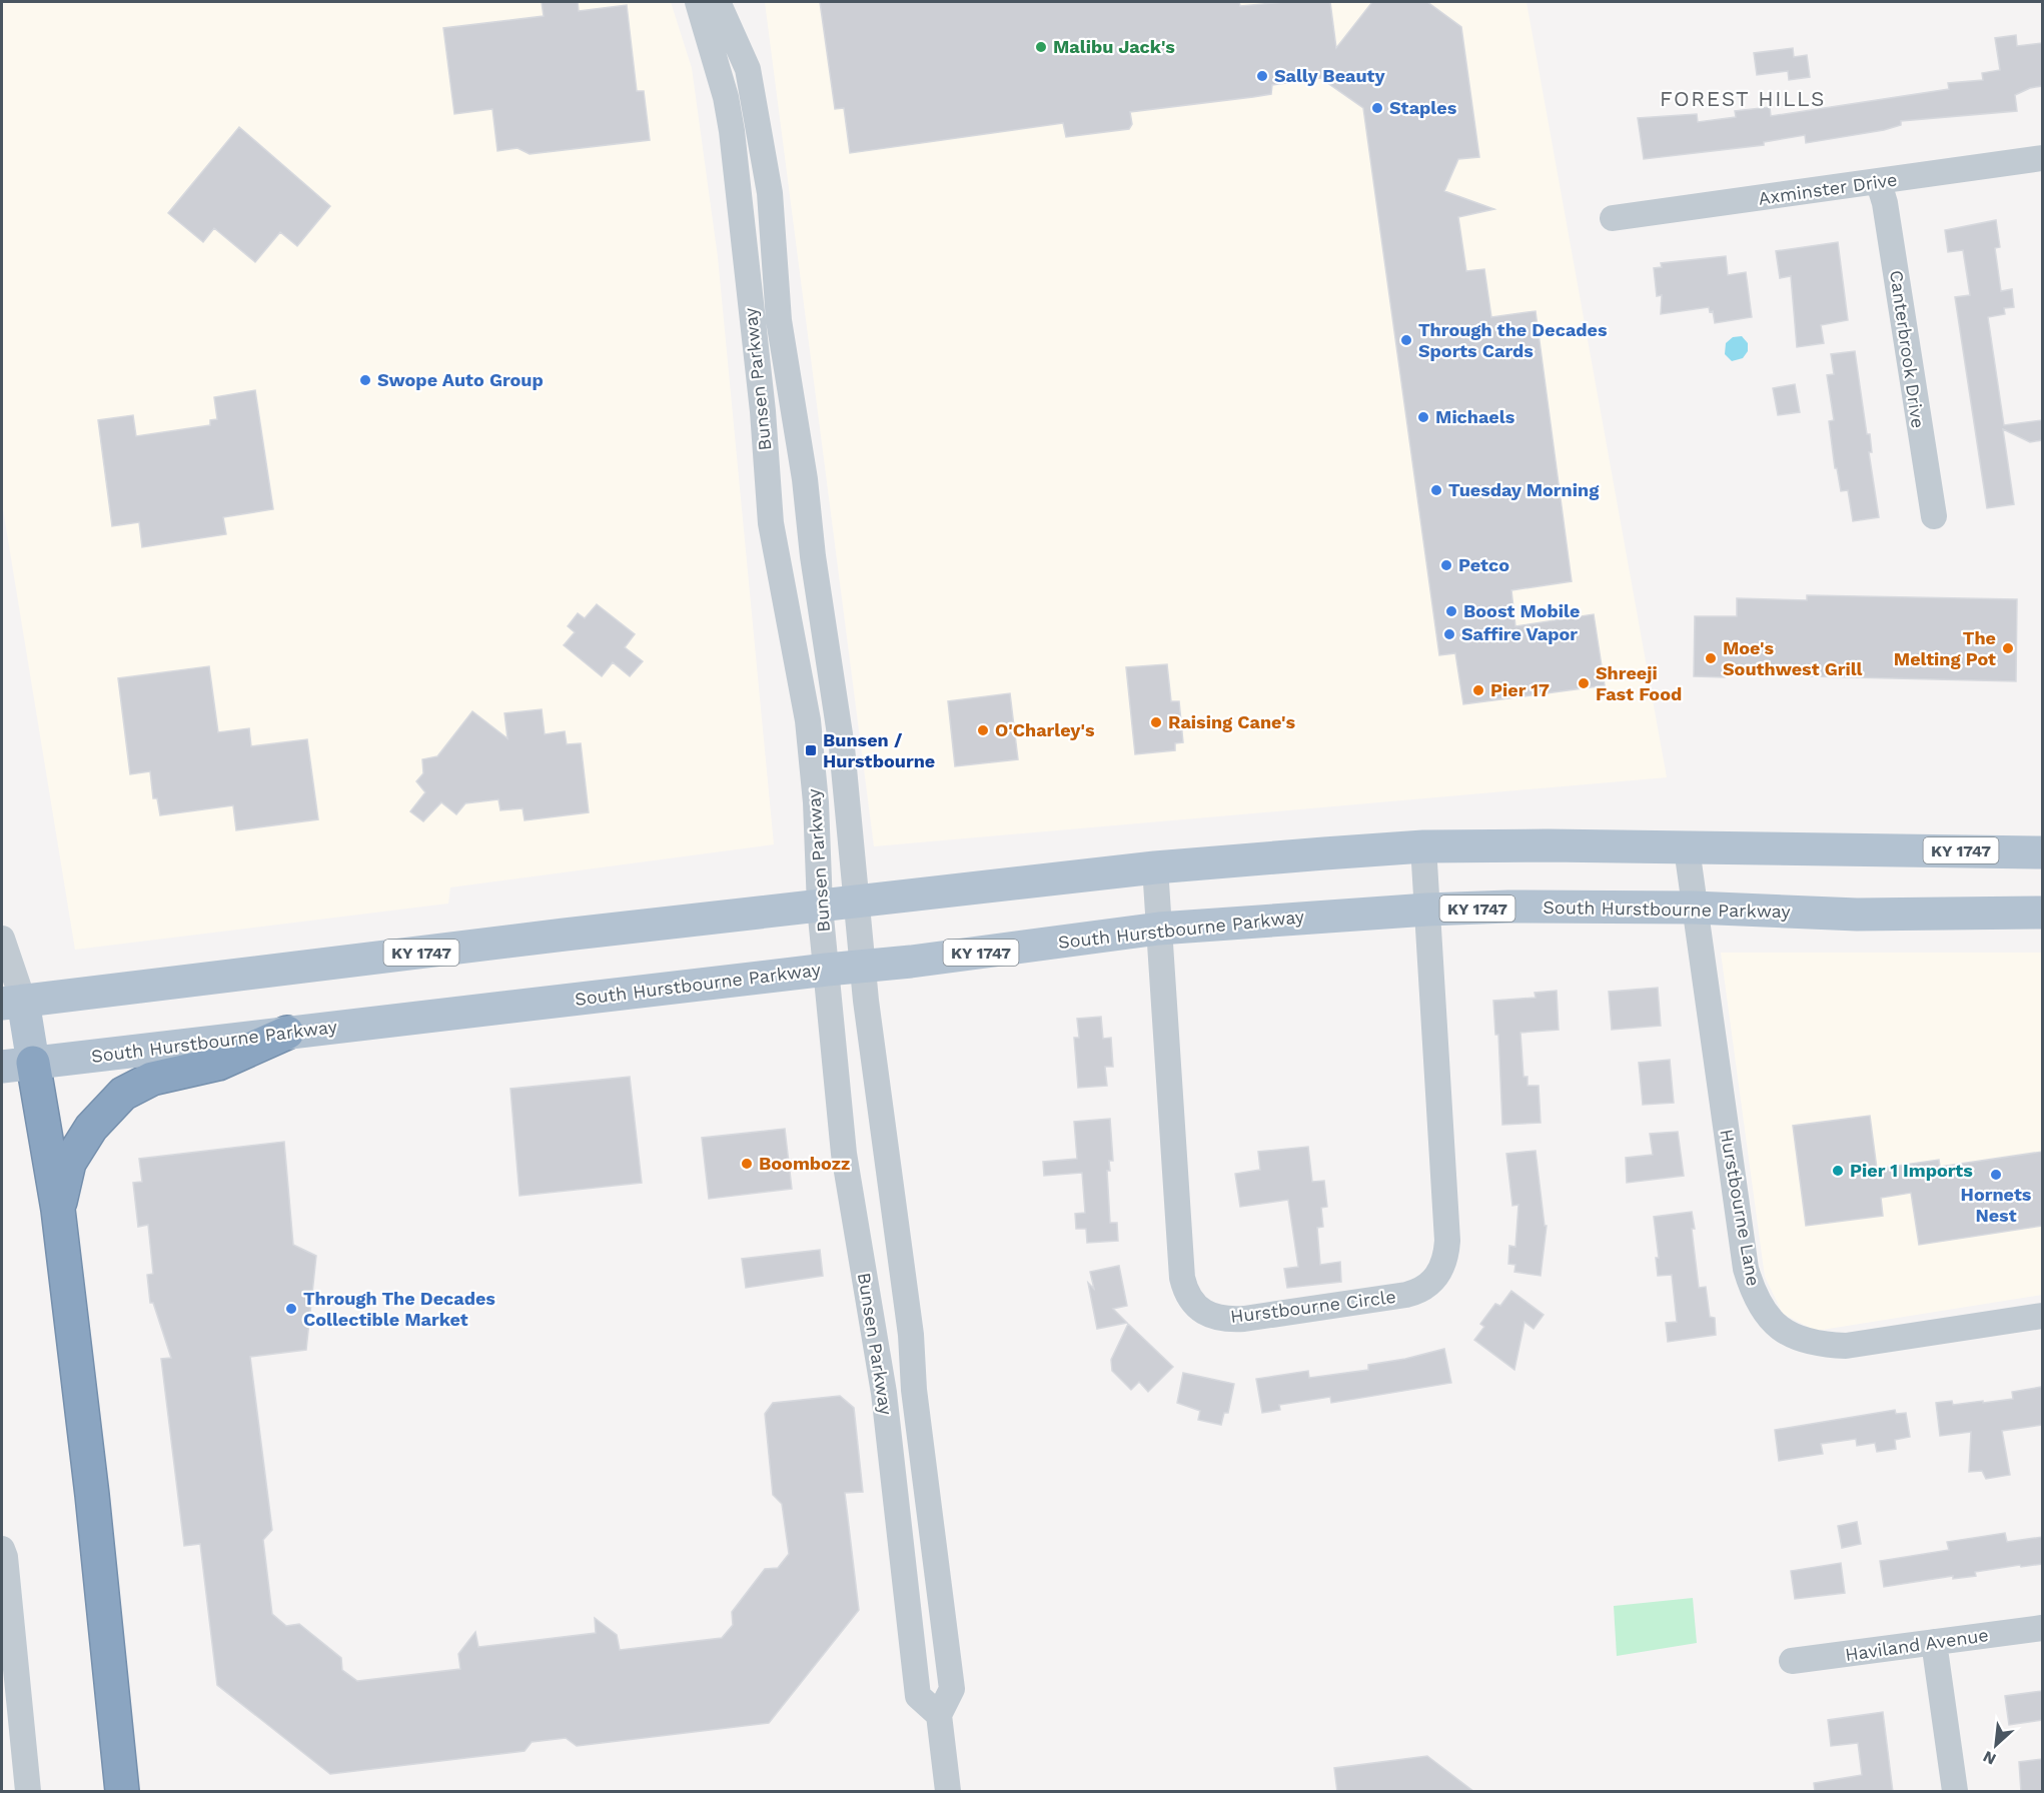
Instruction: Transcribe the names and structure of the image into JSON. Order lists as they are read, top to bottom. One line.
{"streets":{"main road":["KY 1747","South Hurstbourne Parkway"],"street":["Axminster Drive","Canterbrook Drive","Bunsen Parkway","Hurstbourne Lane","Hurstbourne Circle","Haviland Avenue"]},"crossings":[["Axminster Drive","Canterbrook Drive"],["Bunsen Parkway","KY 1747"],["Bunsen Parkway","South Hurstbourne Parkway"],["KY 1747","Hurstbourne Lane"],["KY 1747","Hurstbourne Circle"],["South Hurstbourne Parkway","Hurstbourne Lane"],["South Hurstbourne Parkway","Hurstbourne Circle"]],"districts":["FOREST HILLS"],"places":{"other":["Malibu Jack's","Sally Beauty","Staples","Through the Decades Sports Cards","Swope Auto Group","Michaels","Tuesday Morning","Petco","Boost Mobile","Saffire Vapor","The Melting Pot","Moe's Southwest Grill","Shreeji Fast Food","Pier 17","Raising Cane's","O'Charley's","Boombozz","Pier 1 Imports","Hornets Nest","Through The Decades Collectible Market"],"transit":["Bunsen / Hurstbourne"]},"north":"bottom left"}
